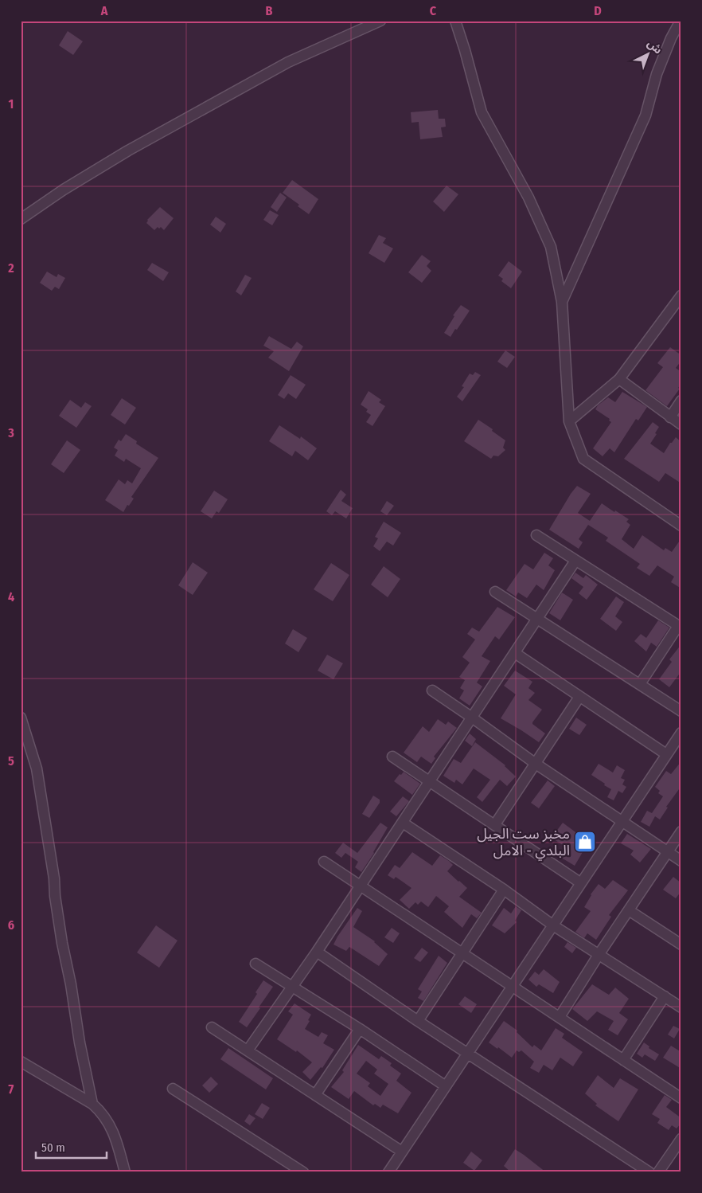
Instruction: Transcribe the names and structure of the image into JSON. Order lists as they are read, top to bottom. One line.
{"places":{"shop":["مخبز ست الجيل البلدي - الامل"]},"scale_bar":"50 m","north":"top right","grid":{"columns":["A","B","C","D"],"rows":["1","2","3","4","5","6","7"]}}
